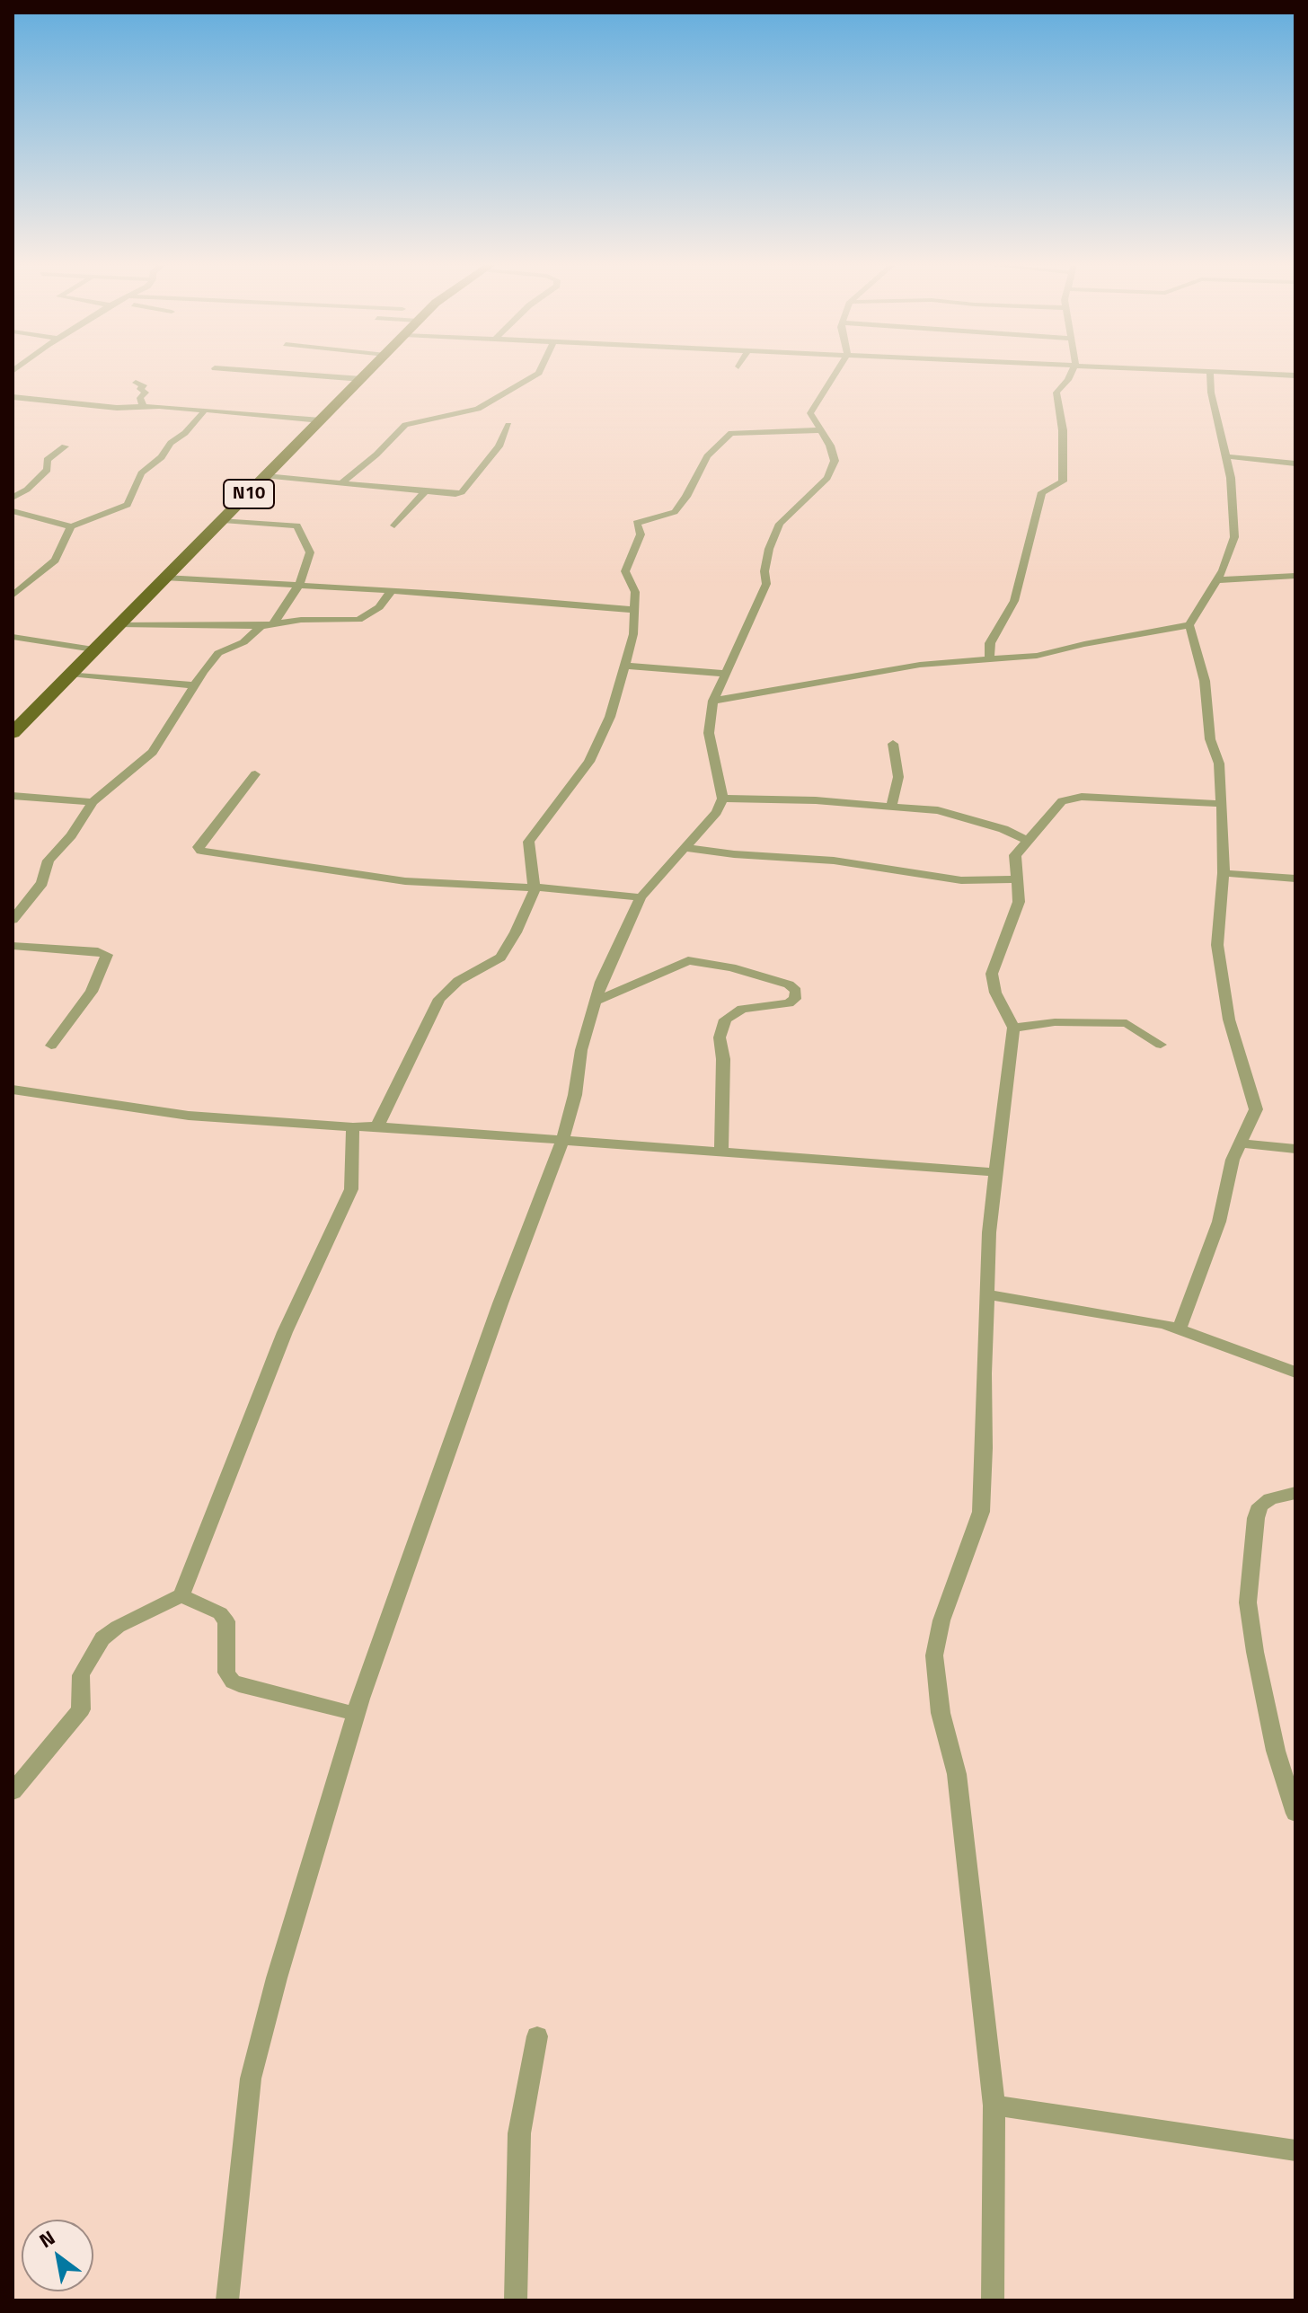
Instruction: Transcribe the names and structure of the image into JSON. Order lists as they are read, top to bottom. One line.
{"streets":{"main road":["N10"]},"north":"top left"}
